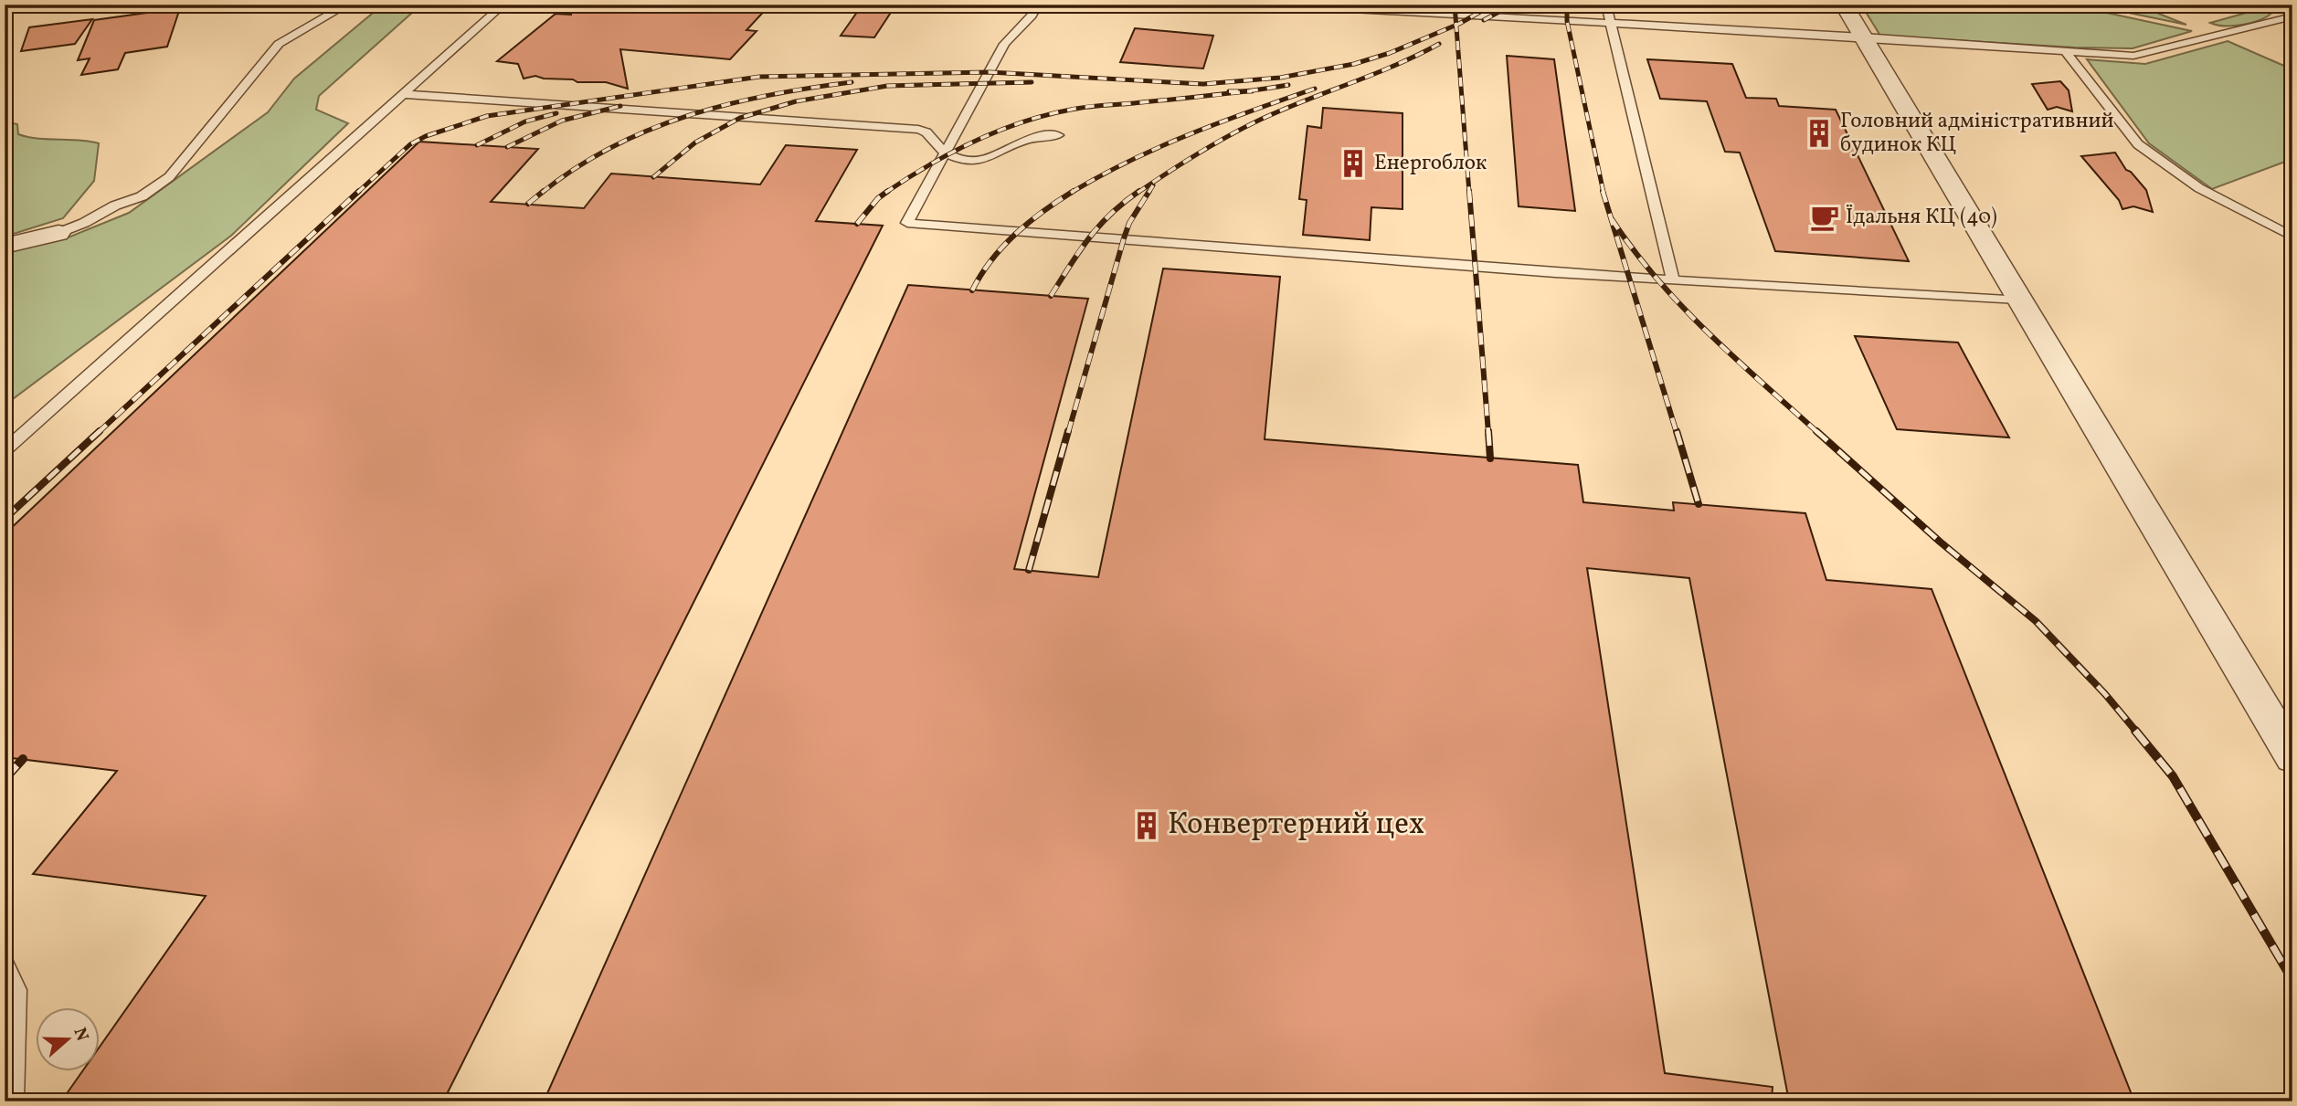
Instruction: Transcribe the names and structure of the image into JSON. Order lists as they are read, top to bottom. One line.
{"places":{"building":["Головний адміністративний будинок КЦ","Енергоблок","Конвертерний цех"],"cafe":["Їдальня КЦ (40)"]},"north":"right"}
